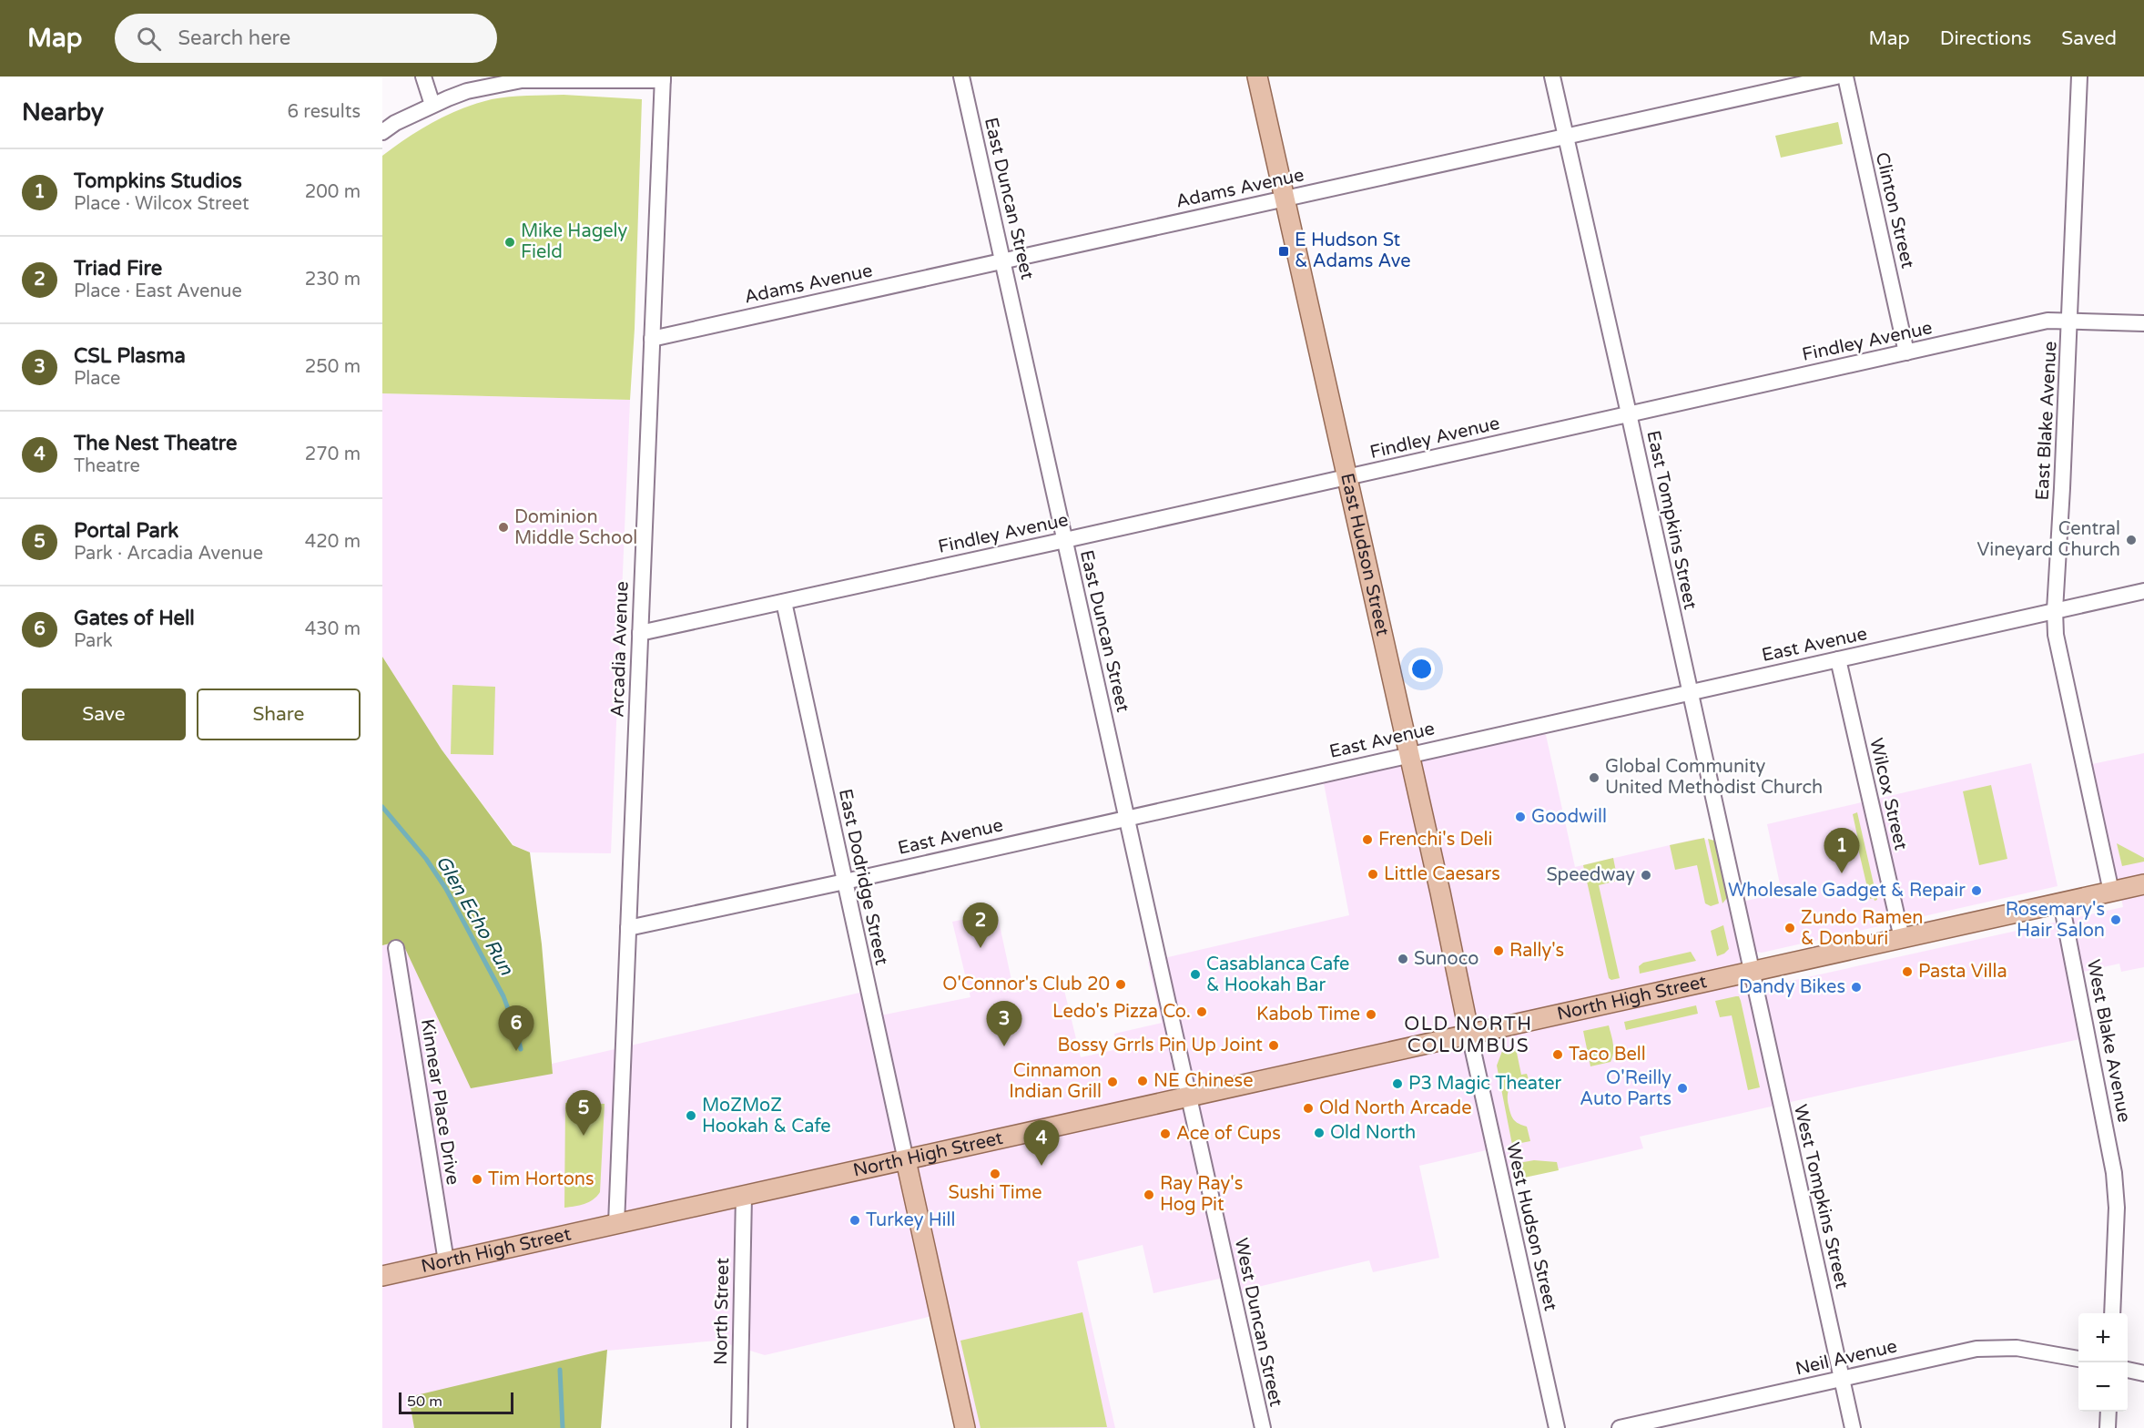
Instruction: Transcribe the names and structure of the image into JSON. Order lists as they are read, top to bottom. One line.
{"streets":{"main road":["East Hudson Street","North High Street"],"street":["Adams Avenue","East Duncan Street","Clinton Street","Findley Avenue","East Blake Avenue","East Tompkins Street","East Avenue","Arcadia Avenue","Wilcox Street","East Dodridge Street","West Blake Avenue","Kinnear Place Drive","West Tompkins Street","West Hudson Street","North Street","West Duncan Street","Neil Avenue"]},"crossings":[["Adams Avenue","East Duncan Street"],["Adams Avenue","East Tompkins Street"],["Adams Avenue","East Hudson Street"],["Adams Avenue","Arcadia Avenue"],["East Duncan Street","Findley Avenue"],["East Duncan Street","East Avenue"],["East Duncan Street","North High Street"],["East Duncan Street","West Duncan Street"],["Clinton Street","Findley Avenue"],["Findley Avenue","East Blake Avenue"],["Findley Avenue","East Tompkins Street"],["Findley Avenue","East Hudson Street"],["Findley Avenue","Arcadia Avenue"],["Findley Avenue","East Dodridge Street"],["East Blake Avenue","East Avenue"],["East Blake Avenue","North High Street"],["East Tompkins Street","East Avenue"],["East Tompkins Street","North High Street"],["East Tompkins Street","West Tompkins Street"],["East Hudson Street","East Avenue"],["East Hudson Street","North High Street"],["East Hudson Street","West Hudson Street"],["East Avenue","Arcadia Avenue"],["East Avenue","Wilcox Street"],["East Avenue","East Dodridge Street"],["Arcadia Avenue","North High Street"],["Wilcox Street","North High Street"],["East Dodridge Street","North High Street"],["North High Street","West Blake Avenue"],["North High Street","Kinnear Place Drive"],["North High Street","West Tompkins Street"],["North High Street","West Hudson Street"],["North High Street","North Street"],["North High Street","West Duncan Street"],["West Tompkins Street","Neil Avenue"]],"districts":["OLD NORTH COLUMBUS"],"water":["Glen Echo Run"],"places":{"other":["Mike Hagely Field","Dominion Middle School","Central Vineyard Church","Global Community United Methodist Church","Goodwill","Frenchi's Deli","Little Caesars","Speedway","Wholesale Gadget & Repair","Rosemary's Hair Salon","Zundo Ramen & Donburi","Rally's","Sunoco","Pasta Villa","Casablanca Cafe & Hookah Bar","O'Connor's Club 20","Dandy Bikes","Ledo's Pizza Co.","Kabob Time","Bossy Grrls Pin Up Joint","Taco Bell","NE Chinese","Cinnamon Indian Grill","P3 Magic Theater","O'Reilly Auto Parts","Old North Arcade","MoZMoZ Hookah & Cafe","Old North","Ace of Cups","Sushi Time","Tim Hortons","Ray Ray's Hog Pit","Turkey Hill"],"transit":["E Hudson St & Adams Ave"]},"scale_bar":"50 m","page":{"header":"Map","search":"Search here","nav":["Map","Directions","Saved"],"heading":["Nearby","6 results"],"list":[{"mark":"1","name":"Tompkins Studios","note":"Place · Wilcox Street","value":"200 m"},{"mark":"2","name":"Triad Fire","note":"Place · East Avenue","value":"230 m"},{"mark":"3","name":"CSL Plasma","note":"Place","value":"250 m"},{"mark":"4","name":"The Nest Theatre","note":"Theatre","value":"270 m"},{"mark":"5","name":"Portal Park","note":"Park · Arcadia Avenue","value":"420 m"},{"mark":"6","name":"Gates of Hell","note":"Park","value":"430 m"}],"buttons":["Save","Share"],"pins":["1","2","3","6","5","4"],"map_buttons":["+","−"],"scale":"50 m"}}
